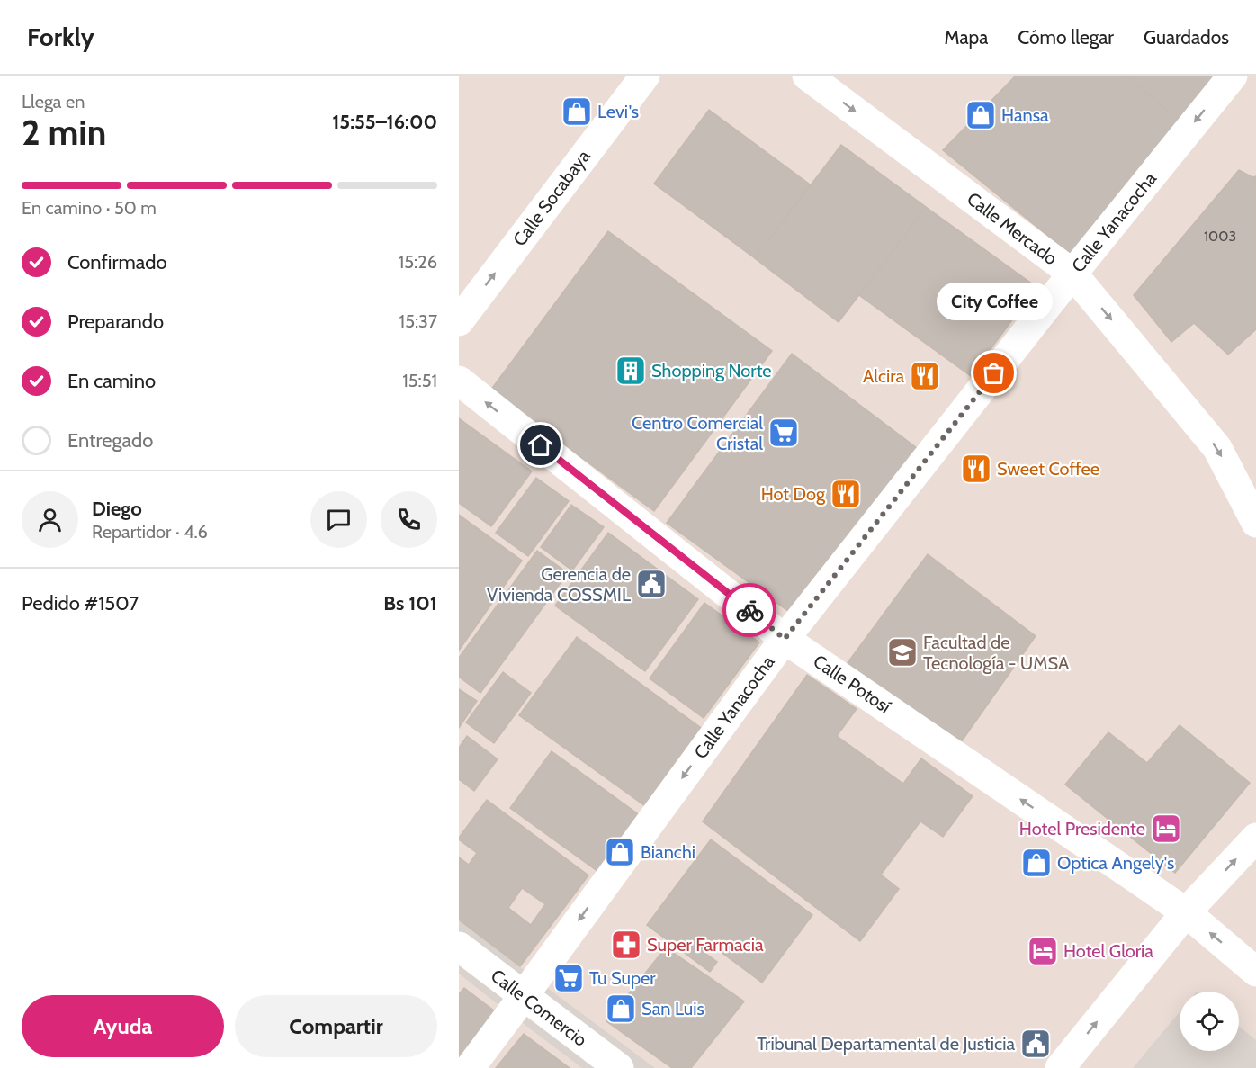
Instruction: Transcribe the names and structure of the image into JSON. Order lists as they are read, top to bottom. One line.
{"streets":{"street":["Calle Socabaya","Calle Yanacocha","Calle Mercado","Calle Potosí","Calle Comercio"]},"crossings":[["Calle Yanacocha","Calle Mercado"],["Calle Yanacocha","Calle Potosí"],["Calle Yanacocha","Calle Comercio"]],"one_way":["Calle Socabaya","Calle Yanacocha","Calle Mercado","Calle Potosí"],"places":{"shop":["Levi's","Hansa","Bianchi","Optica Angely's","San Luis"],"building":["Shopping Norte"],"other":["City Coffee"],"restaurant":["Alcira","Sweet Coffee","Hot Dog"],"supermarket":["Centro Comercial Cristal","Tu Super"],"public building":["Gerencia de Vivienda COSSMIL","Tribunal Departamental de Justicia"],"school or university":["Facultad de Tecnología - UMSA"],"hotel":["Hotel Presidente","Hotel Gloria"],"pharmacy":["Super Farmacia"]},"house_numbers":["1003"],"page":{"header":"Forkly","nav":["Mapa","Cómo llegar","Guardados"],"heading":["2 min","Llega en","15:55–16:00"],"panel":["Diego","Repartidor · 4.6","Pedido #1507","Bs 101"],"bar":"En camino · 50 m","list":[["Confirmado","15:26"],["Preparando","15:37"],["En camino","15:51"],"Entregado"],"bubble":"City Coffee","buttons":["Ayuda","Compartir"]}}
